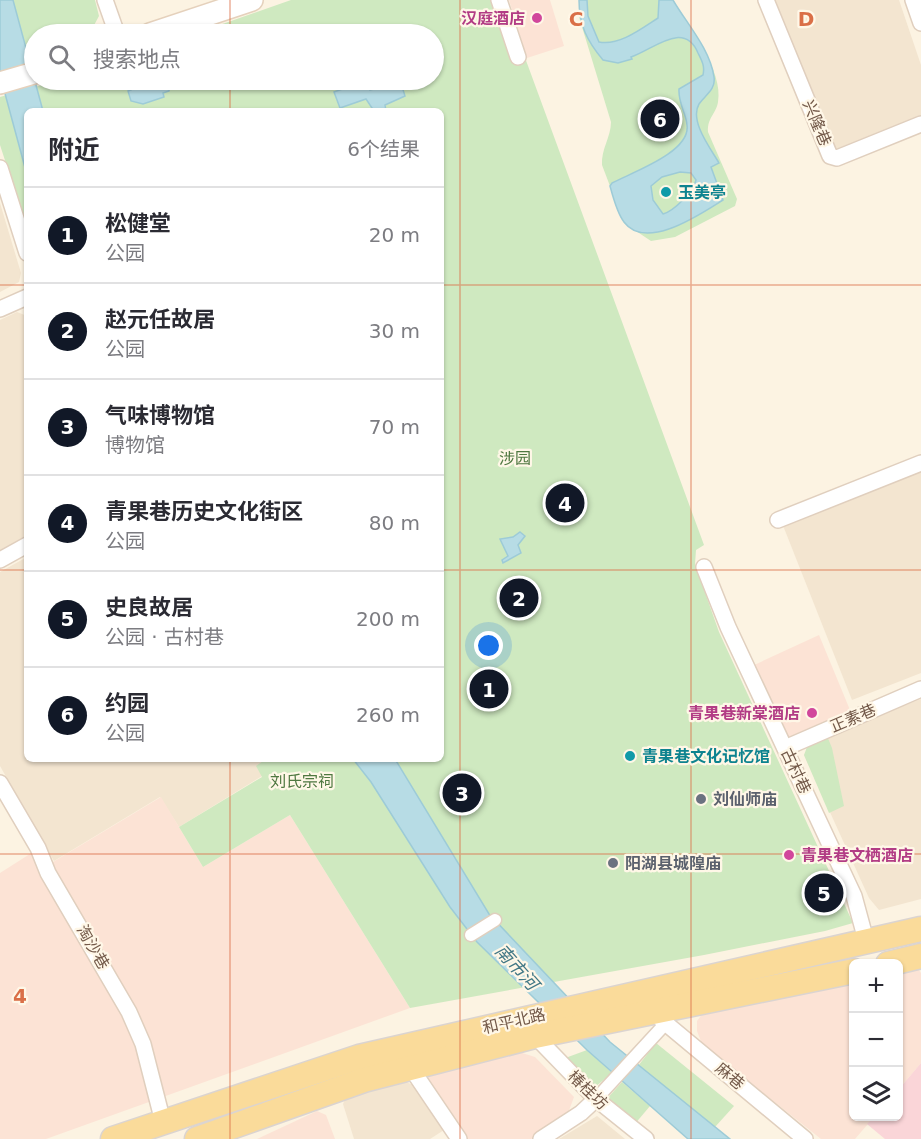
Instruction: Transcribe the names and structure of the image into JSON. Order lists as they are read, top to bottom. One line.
{"streets":{"main road":["和平北路"],"street":["兴隆巷","正素巷","古村巷","淘沙巷","麻巷","椿桂坊"]},"crossings":[["正素巷","古村巷"],["古村巷","和平北路"],["淘沙巷","和平北路"],["和平北路","麻巷"],["和平北路","椿桂坊"]],"water":["南市河"],"parks":["涉园","刘氏宗祠"],"places":["汉庭酒店","玉美亭","青果巷新棠酒店","青果巷文化记忆馆","刘仙师庙","青果巷文栖酒店","阳湖县城隍庙"],"page":{"search":"搜索地点","pins":["6","4","2","1","3","5"],"heading":["附近","6个结果"],"list":[{"mark":"1","name":"松健堂","note":"公园","value":"20 m"},{"mark":"2","name":"赵元任故居","note":"公园","value":"30 m"},{"mark":"3","name":"气味博物馆","note":"博物馆","value":"70 m"},{"mark":"4","name":"青果巷历史文化街区","note":"公园","value":"80 m"},{"mark":"5","name":"史良故居","note":"公园 · 古村巷","value":"200 m"},{"mark":"6","name":"约园","note":"公园","value":"260 m"}],"map_buttons":["+","−"]},"grid":{"columns":["C","D"],"rows":["4"]}}
